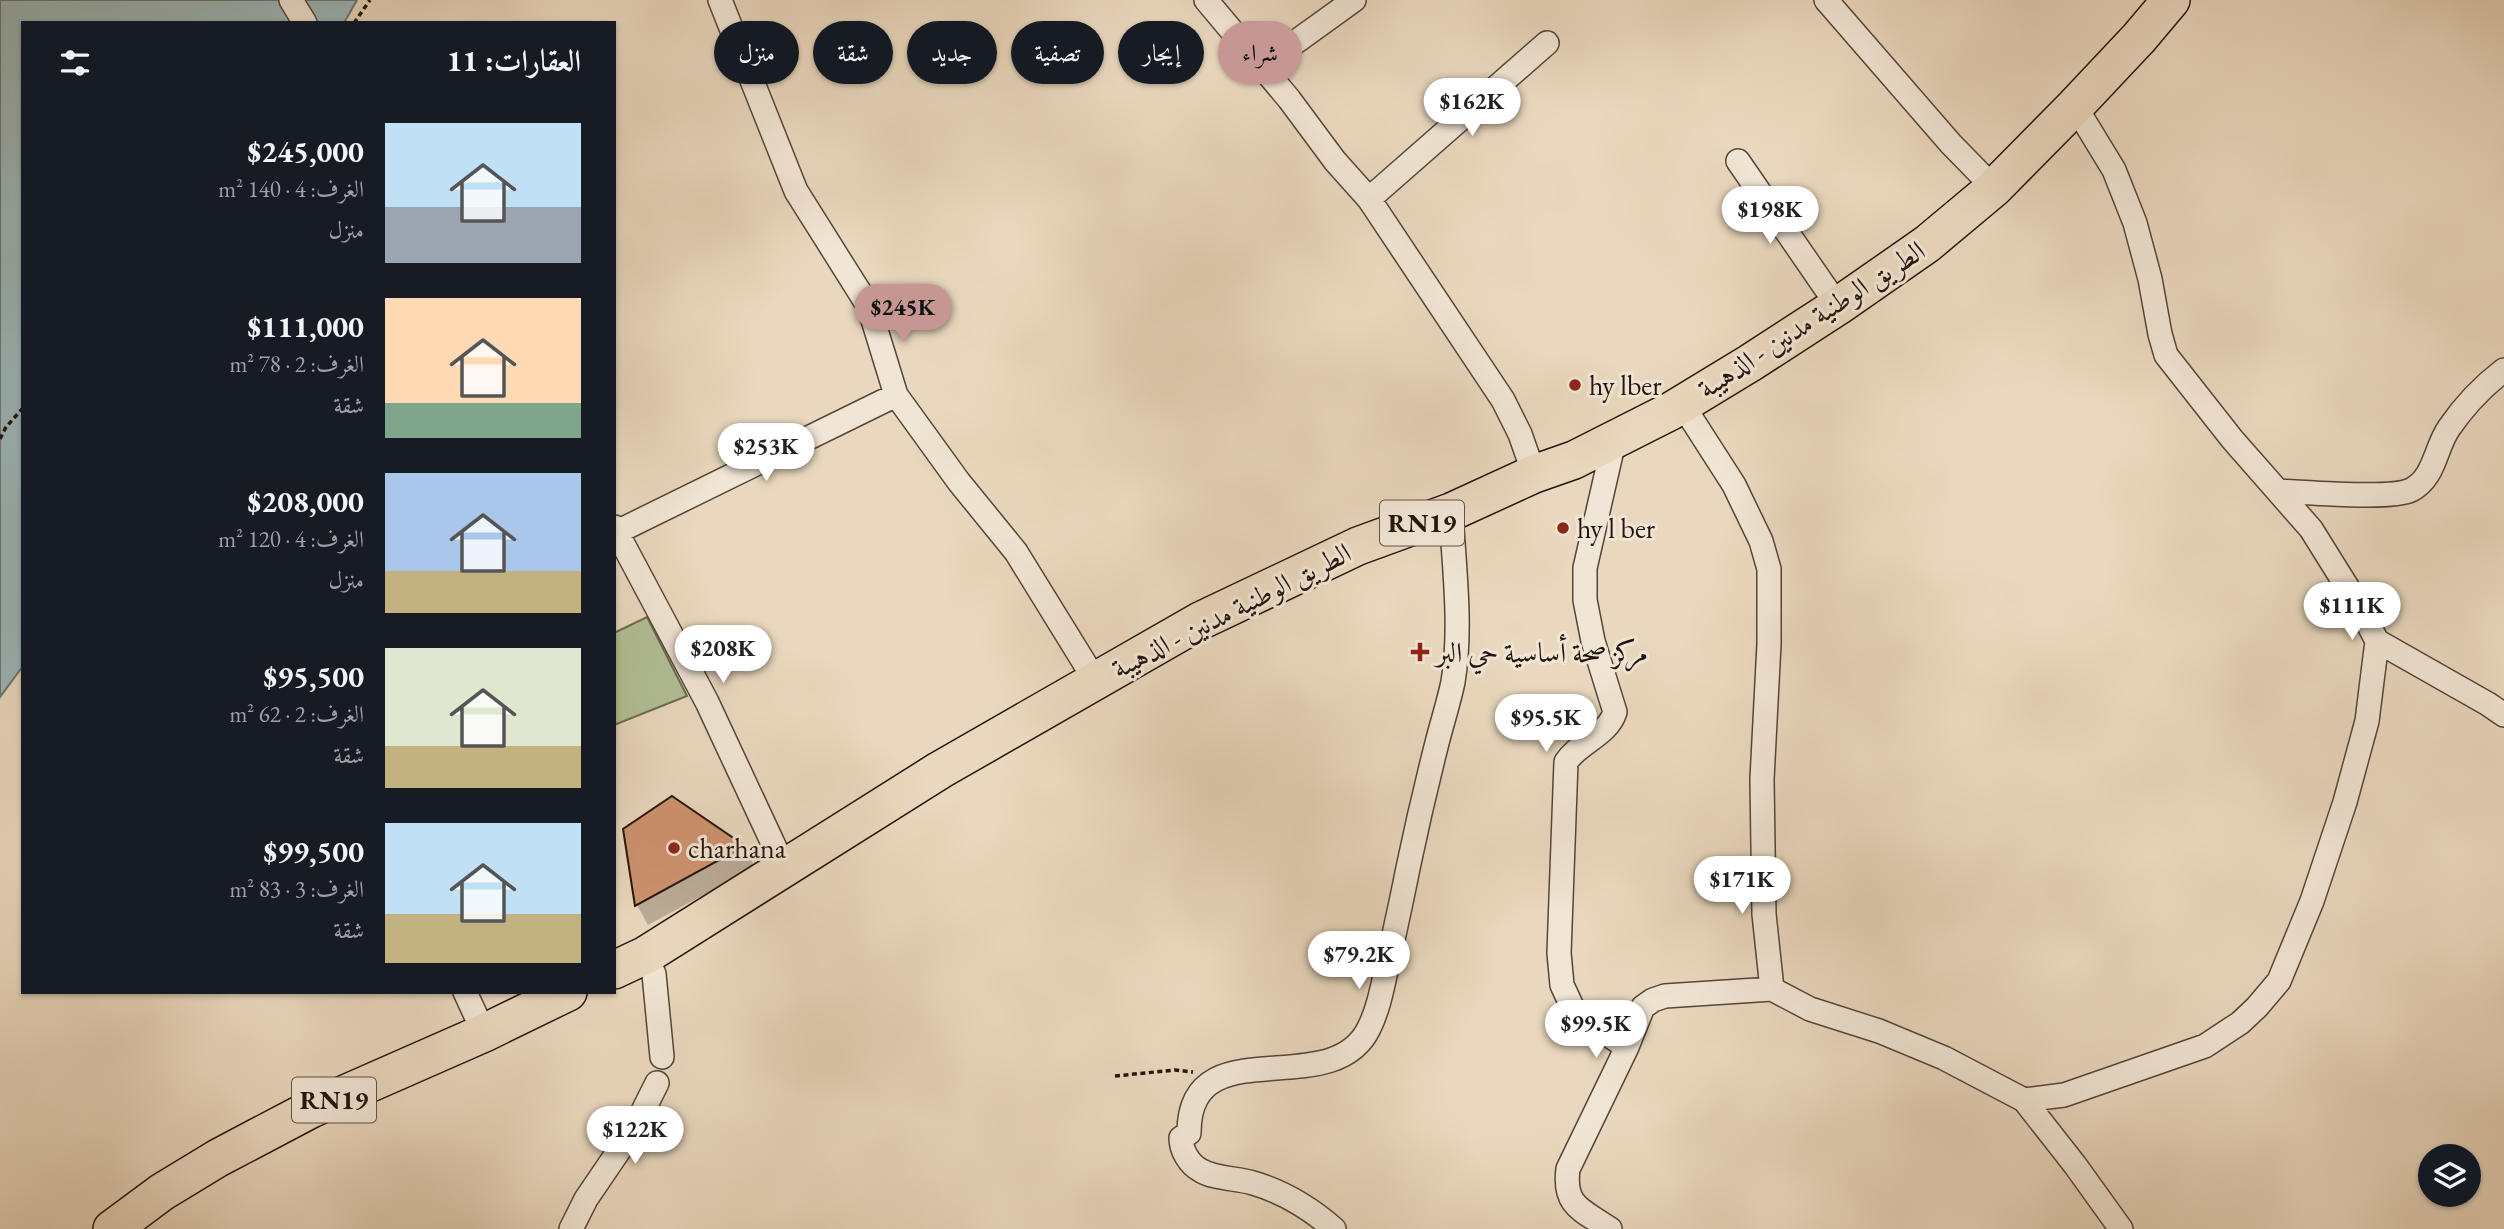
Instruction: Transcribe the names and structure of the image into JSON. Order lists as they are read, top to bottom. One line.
{"streets":{"main road":["الطريق الوطنية مدنين - الذهيبة","RN19"]},"places":{"other":["hy lber","hy l ber","charhana"],"health":["مركز صحة أساسية حي البر"]},"page":{"chip":["شراء","إيجار","تصفية","جديد","شقة","منزل"],"heading":"العقارات: 11","price":["$162K","$198K","$245K","$253K","$111K","$208K","$95.5K","$171K","$79.2K","$99.5K","$122K"],"list":[{"name":"$245,000","note":"الغرف: 4 · 140 m² · منزل"},{"name":"$111,000","note":"الغرف: 2 · 78 m² · شقة"},{"name":"$208,000","note":"الغرف: 4 · 120 m² · منزل"},{"name":"$95,500","note":"الغرف: 2 · 62 m² · شقة"},{"name":"$99,500","note":"الغرف: 3 · 83 m² · شقة"}]}}
